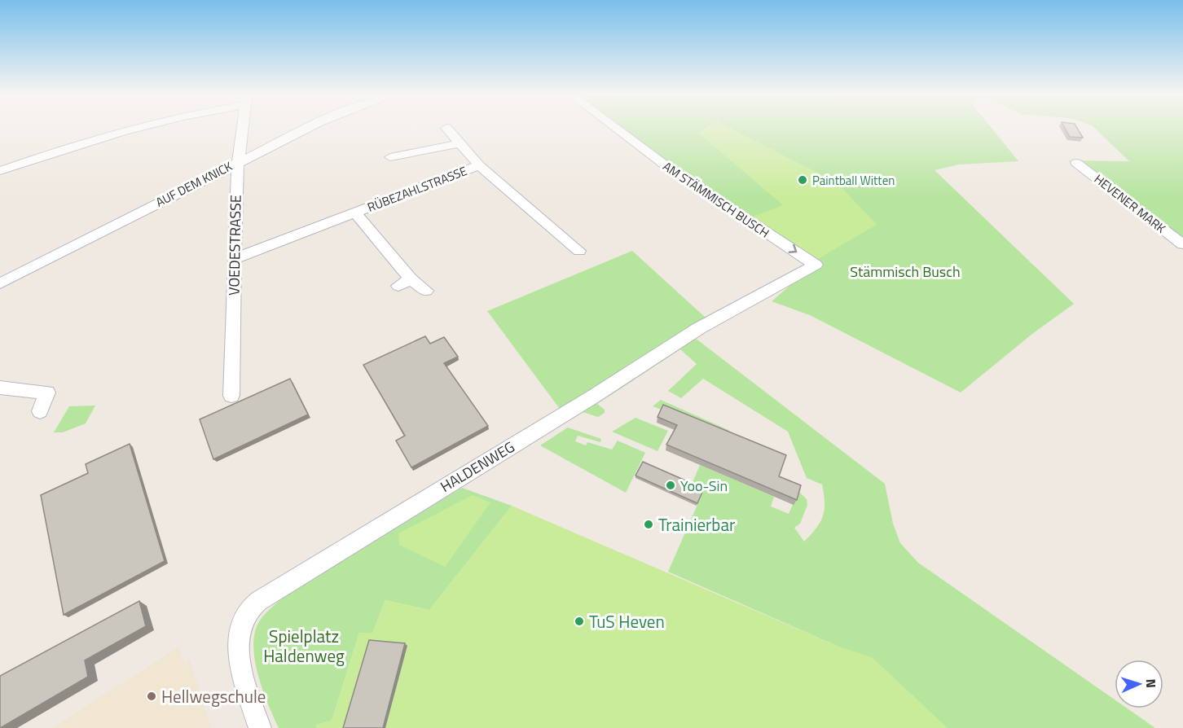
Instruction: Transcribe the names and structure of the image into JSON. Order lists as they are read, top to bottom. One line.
{"streets":{"street":["AUF DEM KNICK","RÜBEZAHLSTRASSE","AM STÄMMISCH BUSCH","HEVENER MARK","VOEDESTRASSE","HALDENWEG"]},"crossings":[["AUF DEM KNICK","VOEDESTRASSE"],["RÜBEZAHLSTRASSE","VOEDESTRASSE"],["AM STÄMMISCH BUSCH","HALDENWEG"]],"one_way":["AM STÄMMISCH BUSCH"],"parks":["Stämmisch Busch","Spielplatz Haldenweg"],"places":["Paintball Witten","Yoo-Sin","Trainierbar","TuS Heven","Hellwegschule"],"north":"right"}
